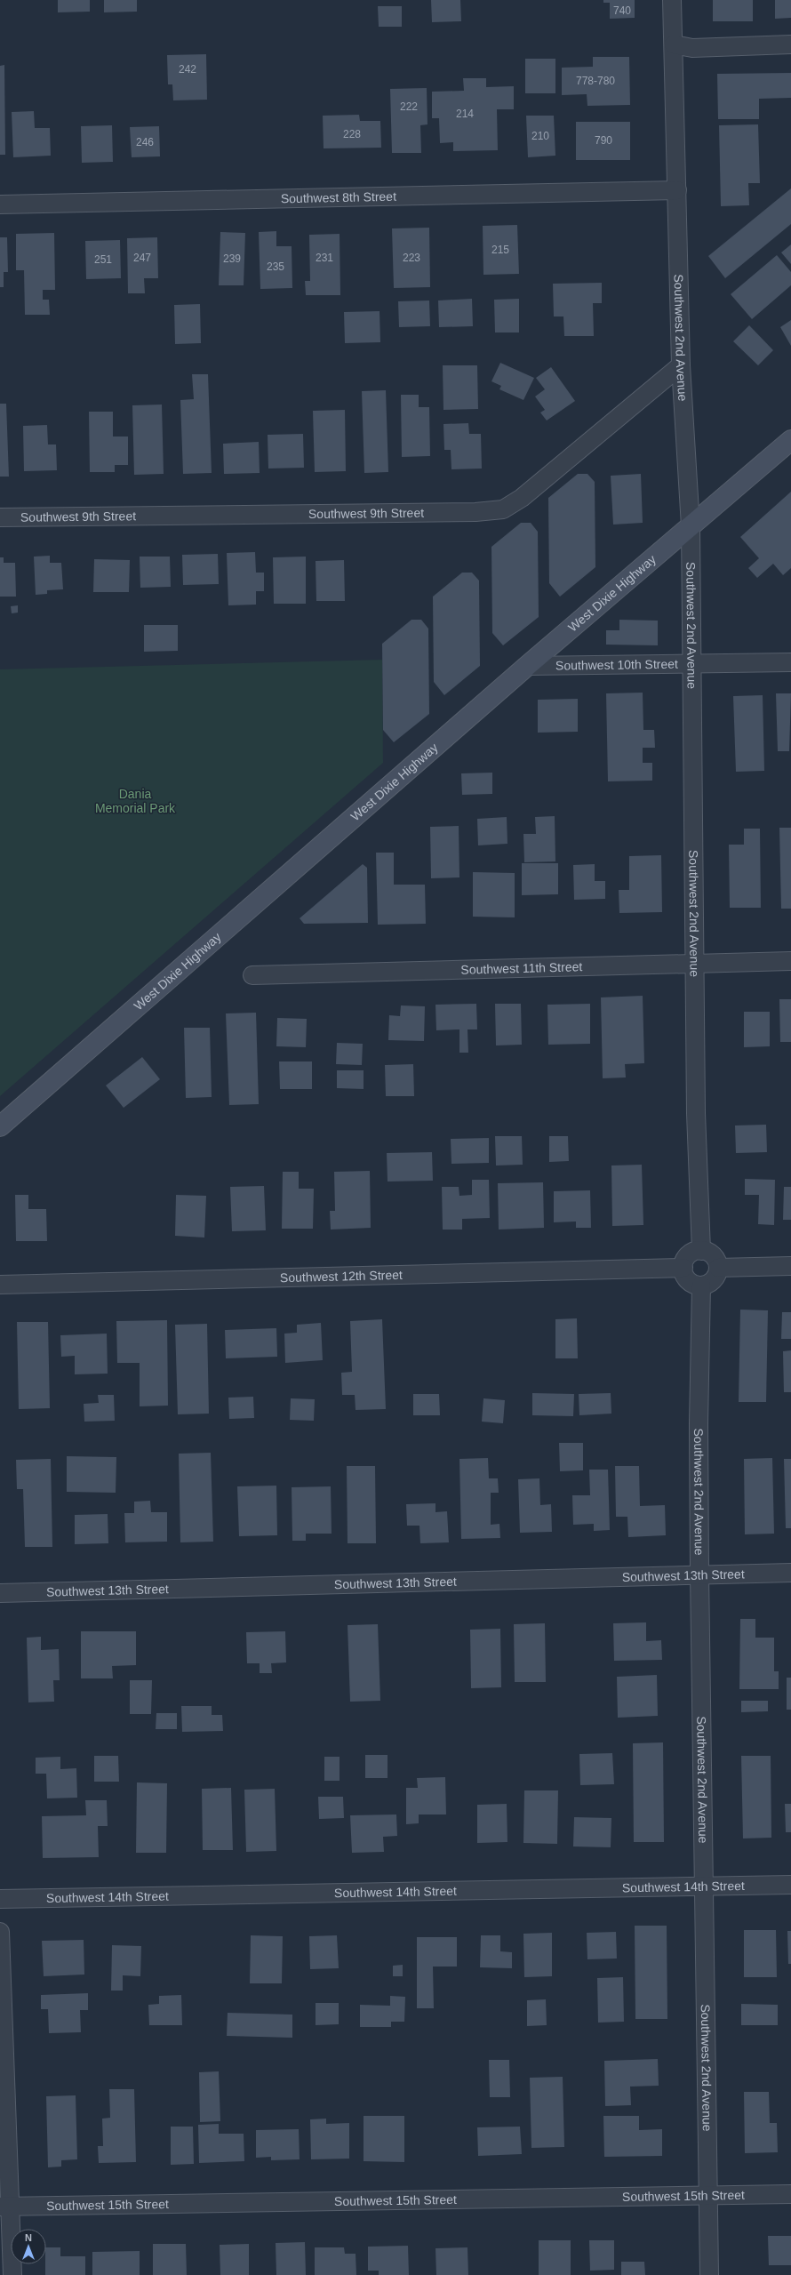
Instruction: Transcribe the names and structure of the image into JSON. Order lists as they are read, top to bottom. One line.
{"streets":{"main road":["West Dixie Highway"],"street":["Southwest 8th Street","Southwest 2nd Avenue","Southwest 9th Street","Southwest 10th Street","Southwest 11th Street","Southwest 12th Street","Southwest 13th Street","Southwest 14th Street","Southwest 15th Street"]},"crossings":[["Southwest 8th Street","Southwest 2nd Avenue"],["Southwest 2nd Avenue","Southwest 9th Street"],["Southwest 2nd Avenue","West Dixie Highway"],["Southwest 2nd Avenue","Southwest 10th Street"],["Southwest 2nd Avenue","Southwest 11th Street"],["Southwest 2nd Avenue","Southwest 12th Street"],["Southwest 2nd Avenue","Southwest 13th Street"],["Southwest 2nd Avenue","Southwest 14th Street"],["Southwest 2nd Avenue","Southwest 15th Street"],["West Dixie Highway","Southwest 10th Street"]],"parks":["Dania Memorial Park"],"house_numbers":["740","242","778-780","222","214","228","210","790","246","215","247","231","223","239","251","235"],"north":"top"}
